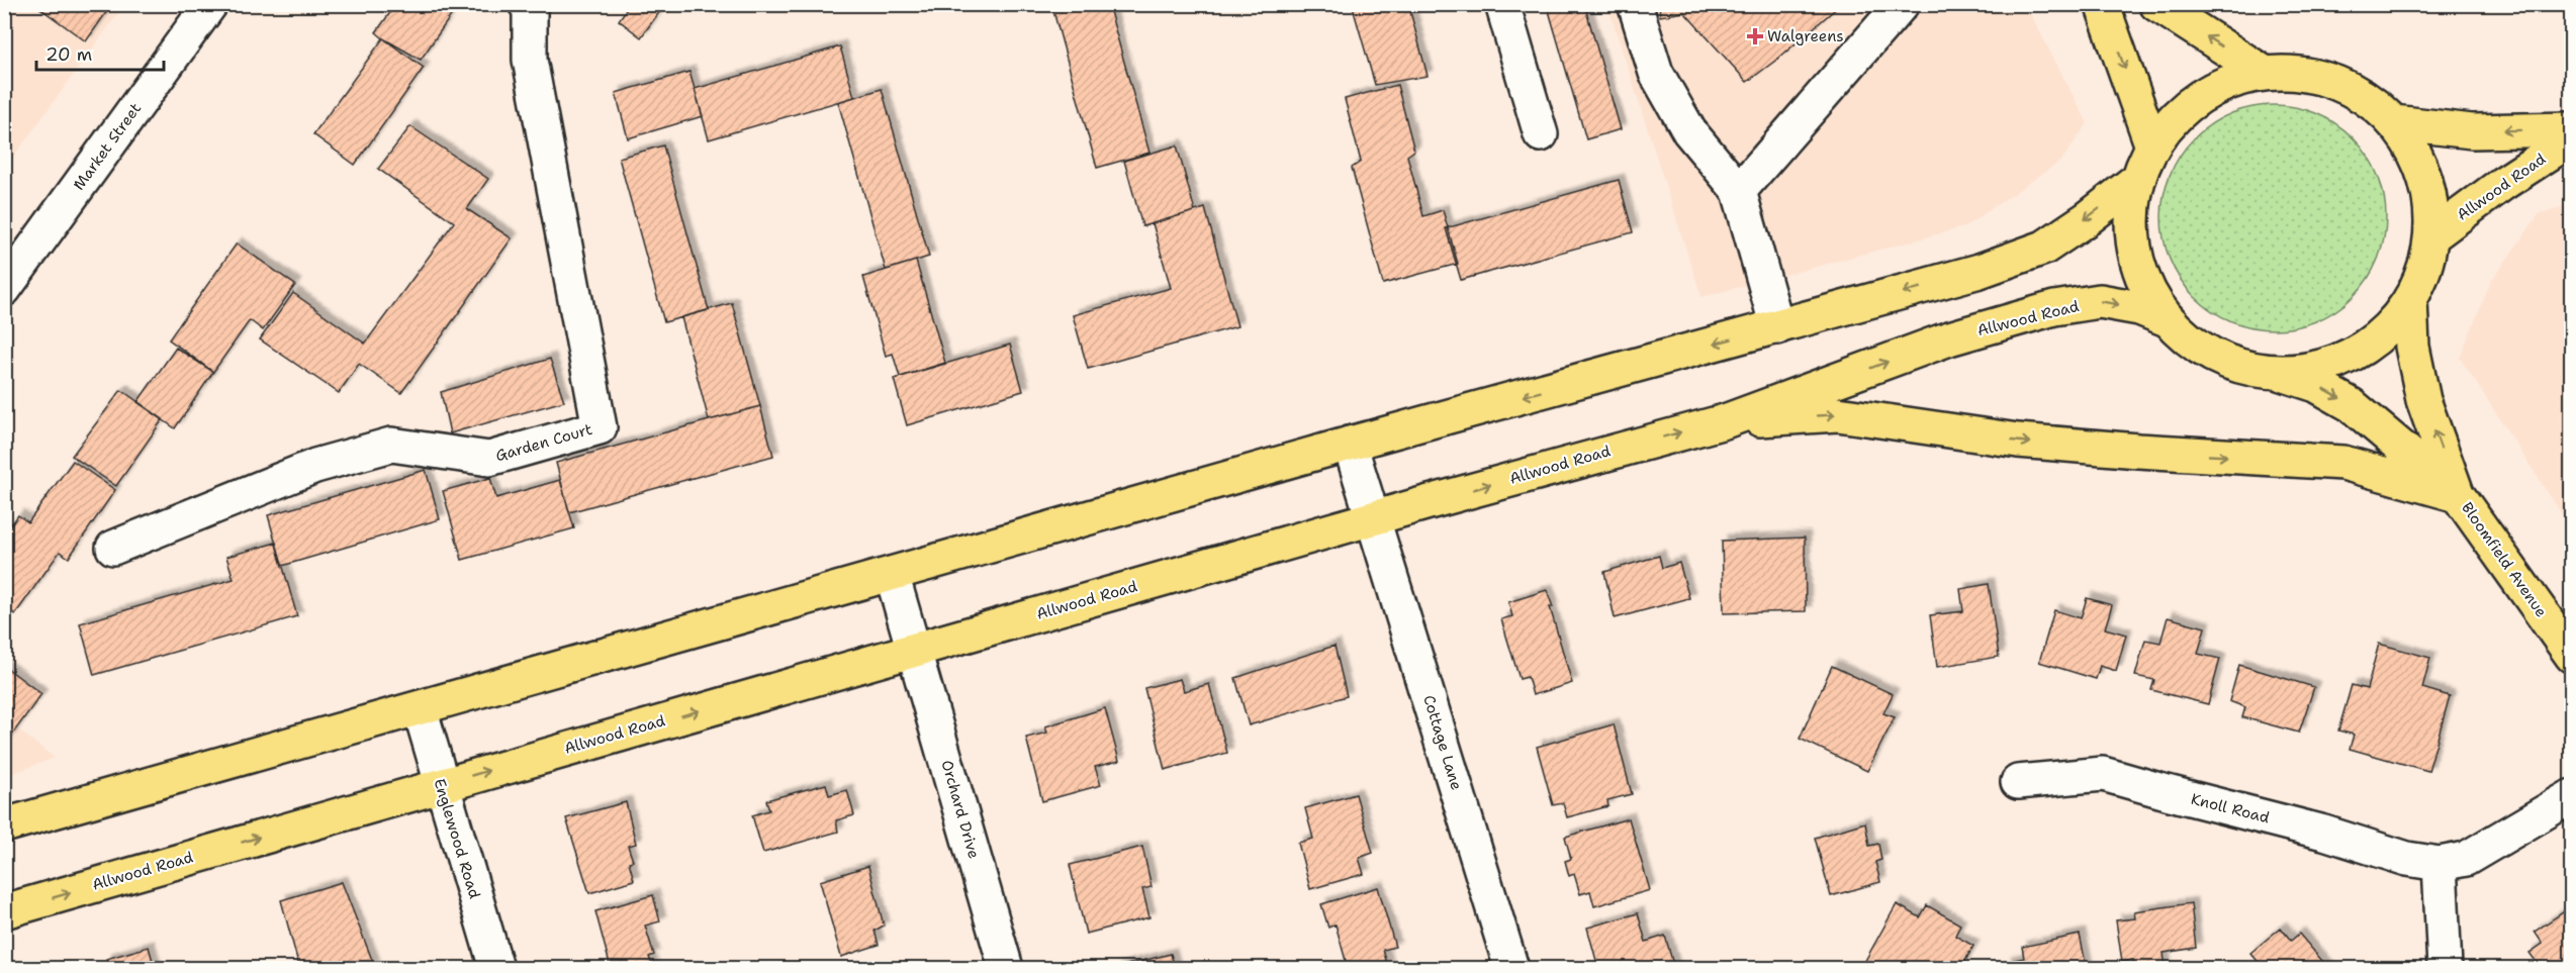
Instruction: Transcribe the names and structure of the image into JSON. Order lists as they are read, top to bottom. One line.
{"streets":{"main road":["Allwood Road","Bloomfield Avenue"],"street":["Market Street","Garden Court","Cottage Lane","Knoll Road","Orchard Drive","Englewood Road"]},"crossings":[["Allwood Road","Cottage Lane"],["Allwood Road","Orchard Drive"],["Allwood Road","Englewood Road"]],"places":{"health":["Walgreens"]},"scale_bar":"20 m"}
